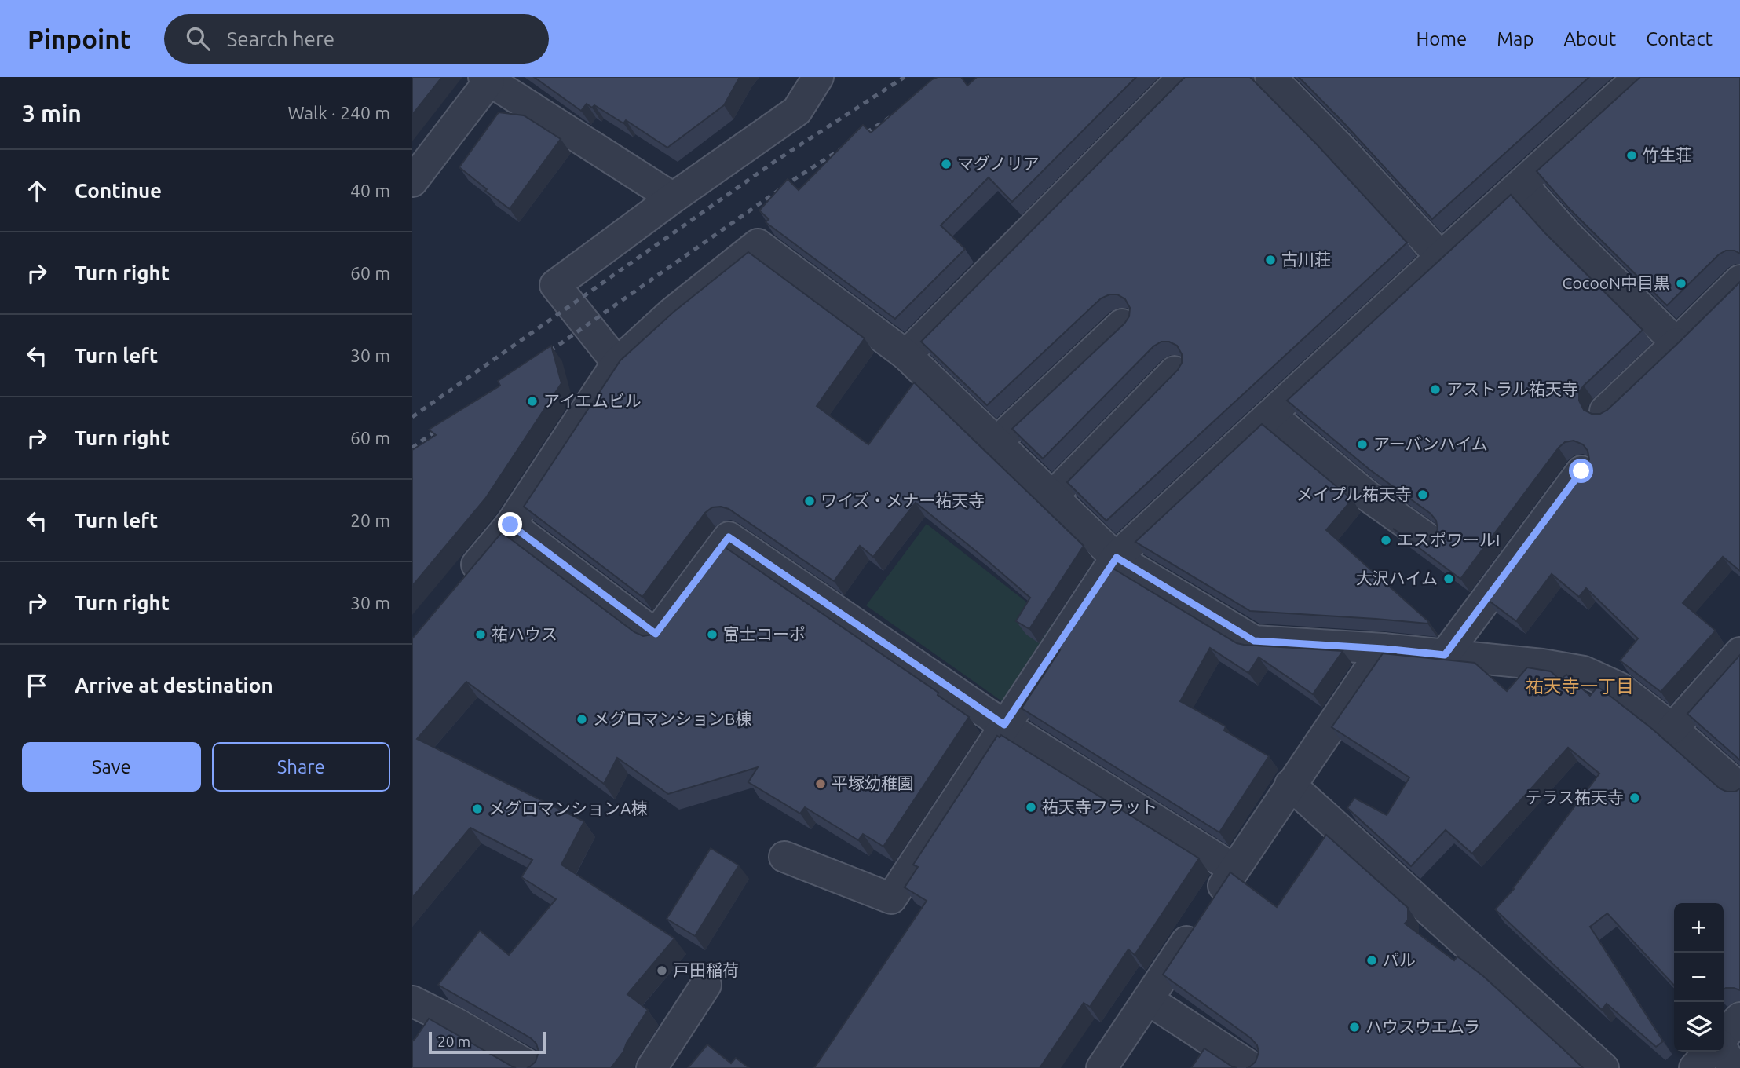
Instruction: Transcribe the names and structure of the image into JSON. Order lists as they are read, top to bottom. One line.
{"districts":["祐天寺一丁目"],"places":["竹生荘","マグノリア","古川荘","CocooN中目黒","アストラル祐天寺","アイエムビル","アーバンハイム","メイプル祐天寺","ワイズ・メナー祐天寺","エスポワールI","大沢ハイム","祐ハウス","富士コーポ","メグロマンションB棟","平塚幼稚園","テラス祐天寺","祐天寺フラット","メグロマンションA棟","パル","戸田稲荷","ハウスウエムラ"],"scale_bar":"20 m","page":{"header":"Pinpoint","search":"Search here","nav":["Home","Map","About","Contact"],"heading":["3 min","Walk · 240 m"],"list":[["Continue","40 m"],["Turn right","60 m"],["Turn left","30 m"],["Turn right","60 m"],["Turn left","20 m"],["Turn right","30 m"],"Arrive at destination"],"buttons":["Save","Share"],"map_buttons":["+","−"],"scale":"20 m"}}
